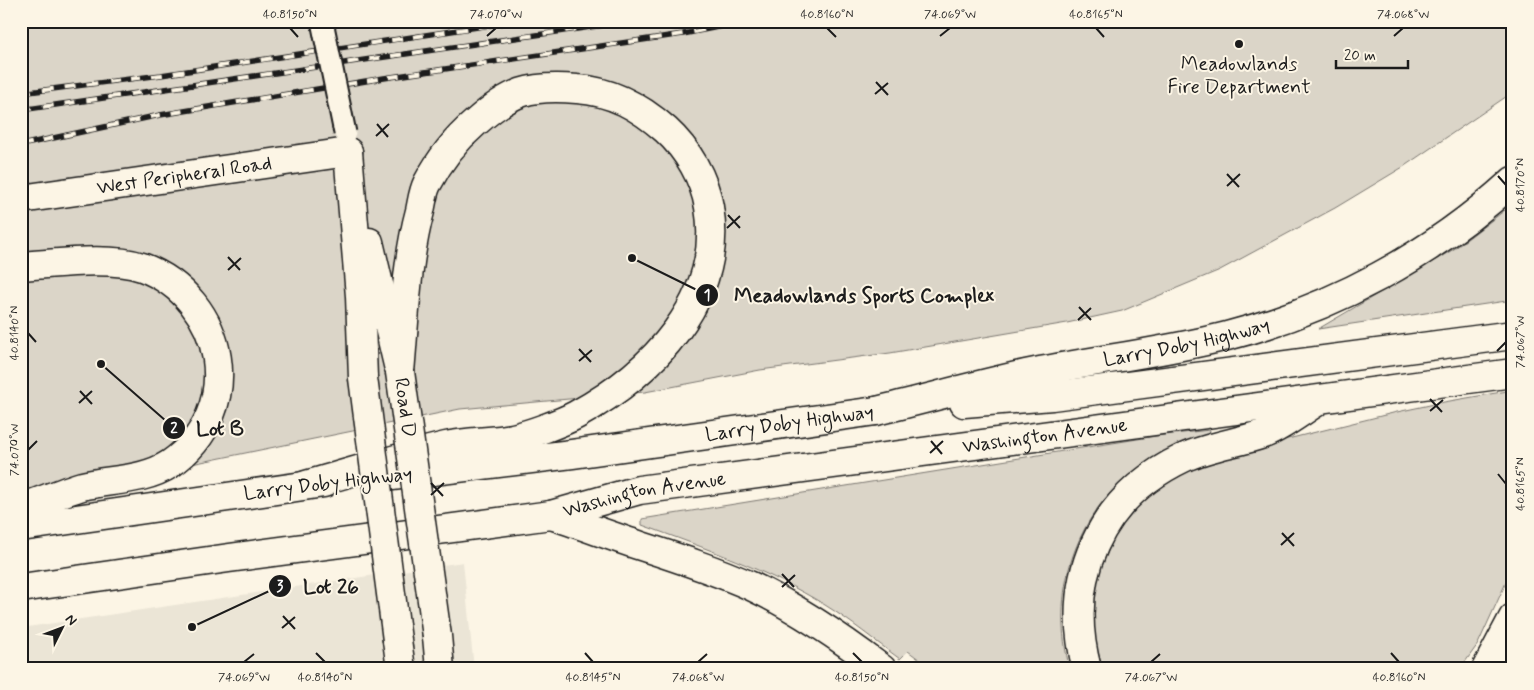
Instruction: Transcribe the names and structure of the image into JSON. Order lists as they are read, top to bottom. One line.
{"streets":{"main road":["West Peripheral Road","Larry Doby Highway","Road D","Washington Avenue"]},"crossings":[["West Peripheral Road","Road D"],["Larry Doby Highway","Washington Avenue"]],"places":["Meadowlands Fire Department","Meadowlands Sports Complex","Lot B","Lot 26"],"scale_bar":"20 m","north":"top right","coordinates":["40.8150°N","74.070°W","40.8160°N","74.069°W","40.8165°N","74.068°W","40.8170°N","40.8140°N","74.067°W","40.8145°N"]}
